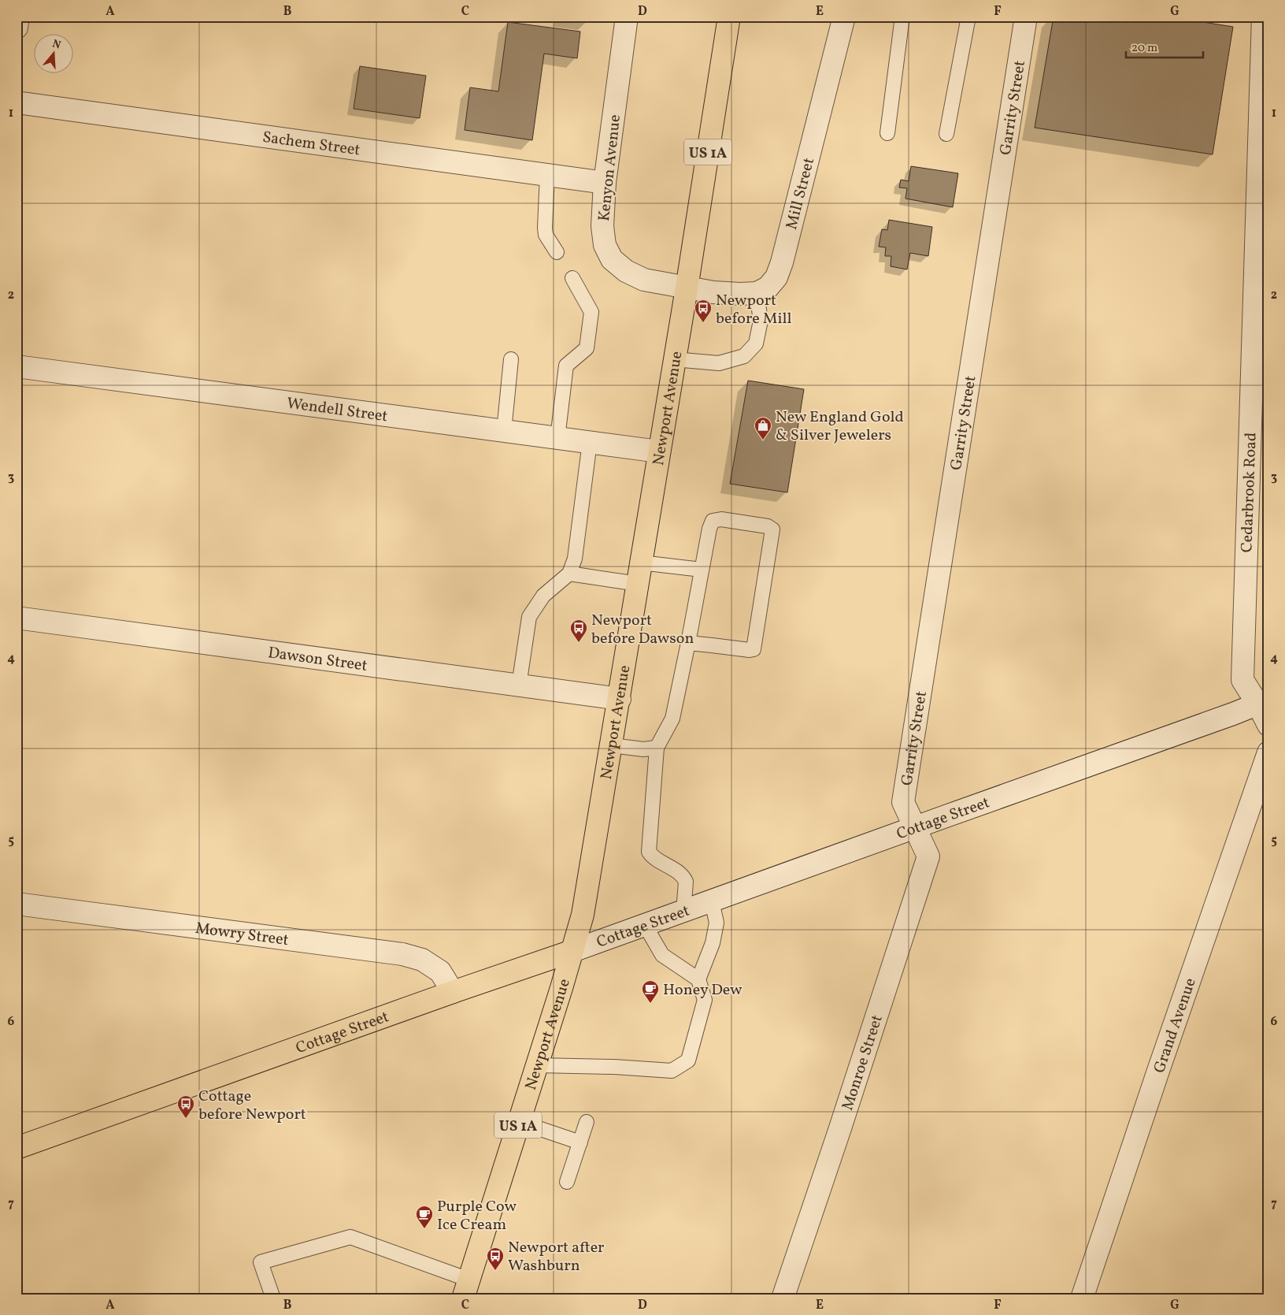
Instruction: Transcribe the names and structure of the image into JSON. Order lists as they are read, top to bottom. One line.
{"streets":{"main road":["US 1A","Newport Avenue","Cottage Street"],"street":["Garrity Street","Sachem Street","Kenyon Avenue","Mill Street","Wendell Street","Cedarbrook Road","Dawson Street","Mowry Street","Grand Avenue","Monroe Street"]},"crossings":[["Garrity Street","Cottage Street"],["Garrity Street","Monroe Street"],["Sachem Street","Kenyon Avenue"],["Kenyon Avenue","Newport Avenue"],["Newport Avenue","Wendell Street"],["Newport Avenue","Dawson Street"],["Newport Avenue","Cottage Street"],["Cedarbrook Road","Cottage Street"],["Cottage Street","Mowry Street"],["Cottage Street","Monroe Street"]],"places":{"bus stop":["Newport before Mill","Newport before Dawson","Cottage before Newport","Newport after Washburn"],"shop":["New England Gold & Silver Jewelers"],"cafe":["Honey Dew","Purple Cow Ice Cream"]},"scale_bar":"20 m","north":"top","grid":{"columns":["A","B","C","D","E","F","G"],"rows":["1","2","3","4","5","6","7"]}}
